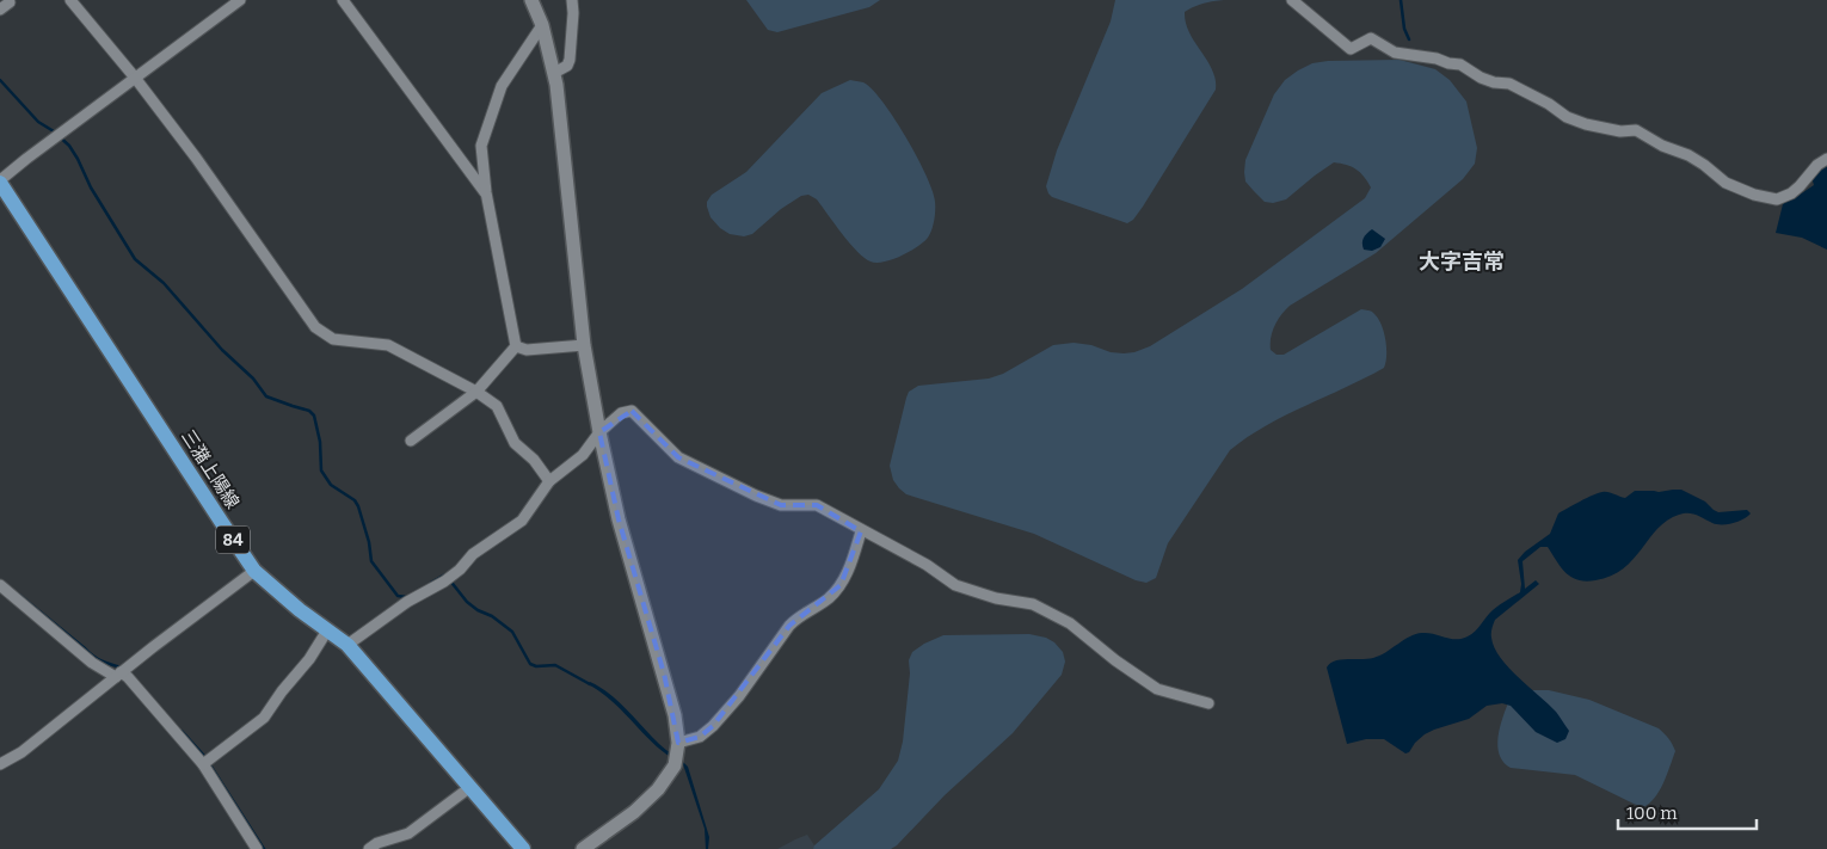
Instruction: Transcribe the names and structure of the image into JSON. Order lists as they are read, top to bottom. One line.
{"streets":{"main road":["三潴上陽線","84"]},"districts":["大字吉常"],"scale_bar":"100 m"}
